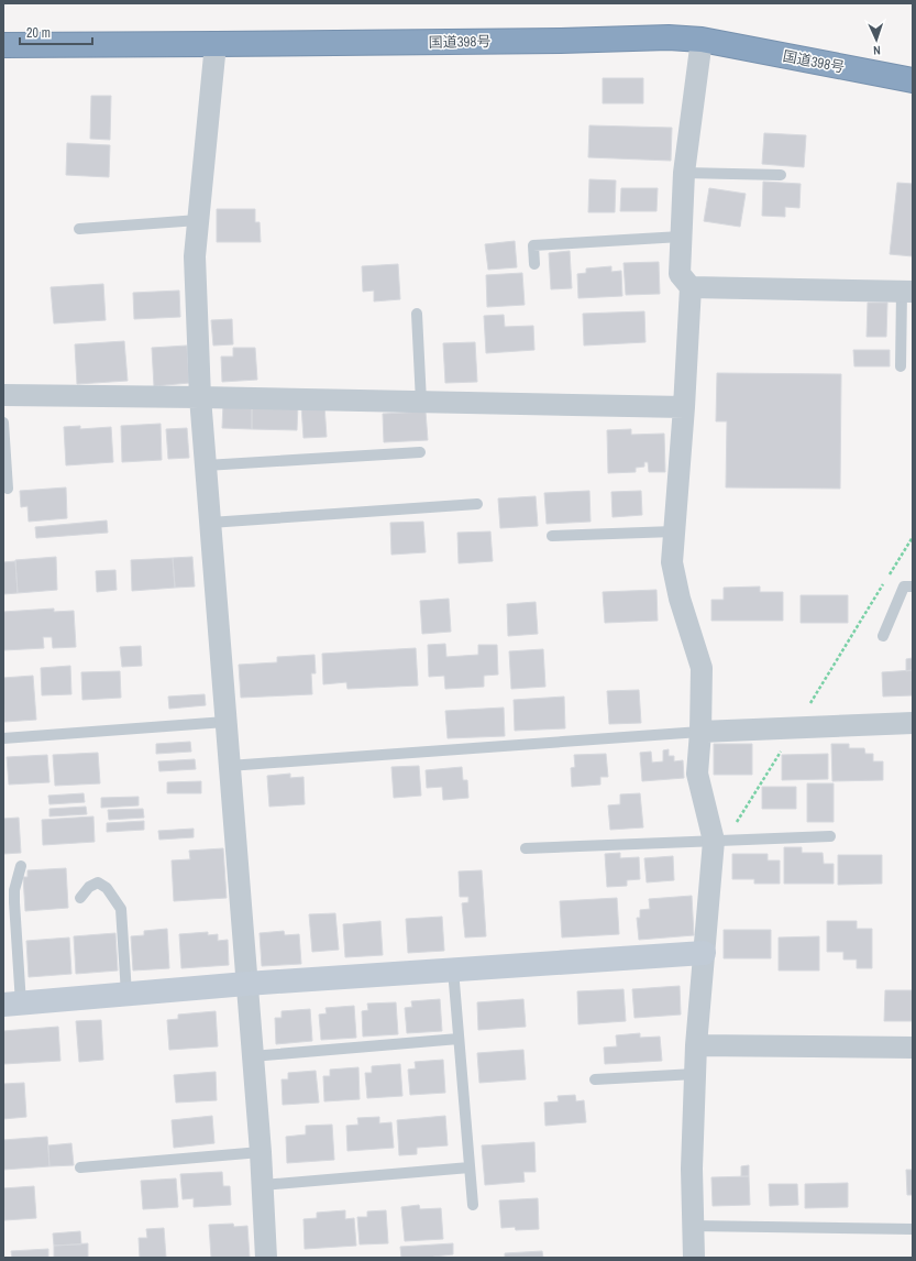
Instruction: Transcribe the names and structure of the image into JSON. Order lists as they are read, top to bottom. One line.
{"streets":{"highway":["国道398号"]},"scale_bar":"20 m","north":"bottom"}
